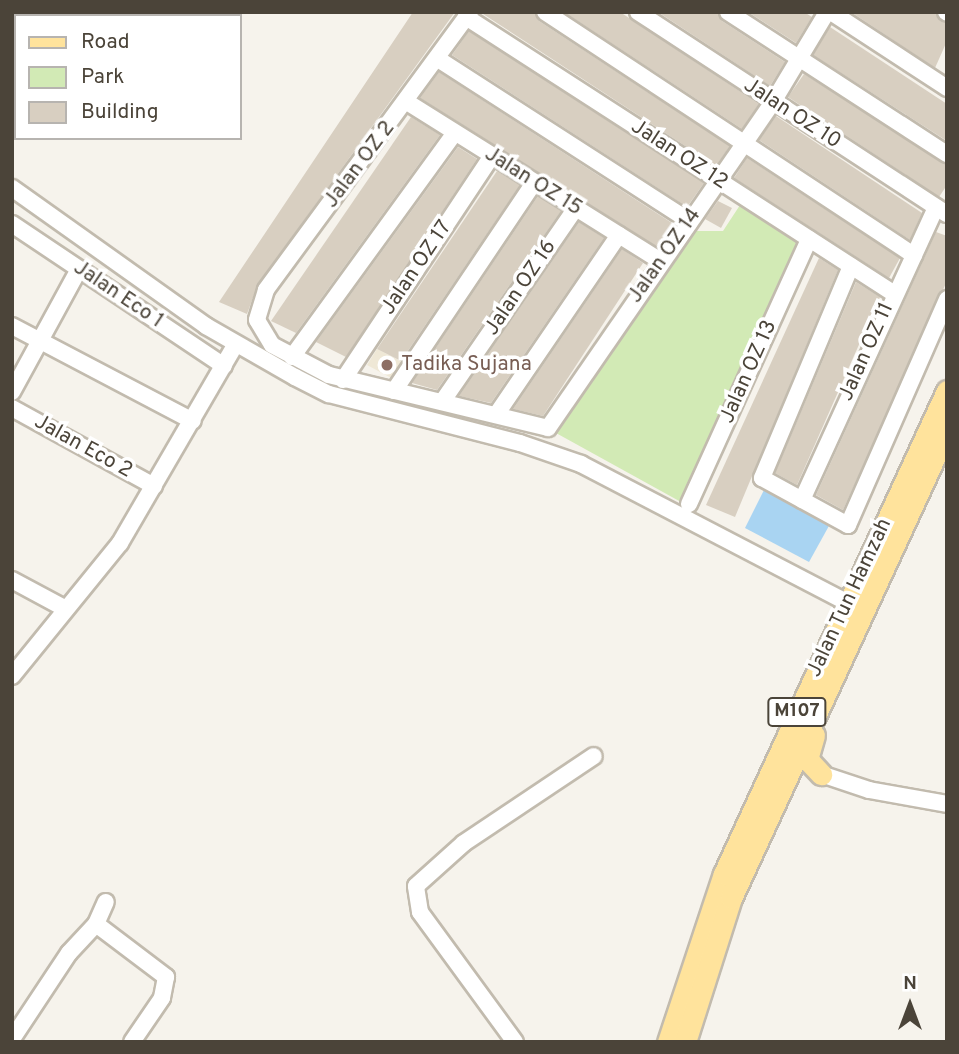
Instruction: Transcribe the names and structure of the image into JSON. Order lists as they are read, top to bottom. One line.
{"streets":{"main road":["Jalan Tun Hamzah","M107"],"street":["Jalan OZ 10","Jalan OZ 12","Jalan OZ 2","Jalan OZ 15","Jalan OZ 14","Jalan OZ 17","Jalan OZ 16","Jalan Eco 1","Jalan OZ 11","Jalan OZ 13","Jalan Eco 2"]},"crossings":[["Jalan OZ 10","Jalan OZ 14"],["Jalan OZ 10","Jalan OZ 11"],["Jalan OZ 12","Jalan OZ 2"],["Jalan OZ 12","Jalan OZ 14"],["Jalan OZ 12","Jalan OZ 11"],["Jalan OZ 12","Jalan OZ 13"],["Jalan OZ 2","Jalan OZ 15"],["Jalan OZ 15","Jalan OZ 14"],["Jalan OZ 15","Jalan OZ 17"],["Jalan OZ 15","Jalan OZ 16"]],"places":["Tadika Sujana"],"legend":["Road","Park","Building"],"north":"top"}
